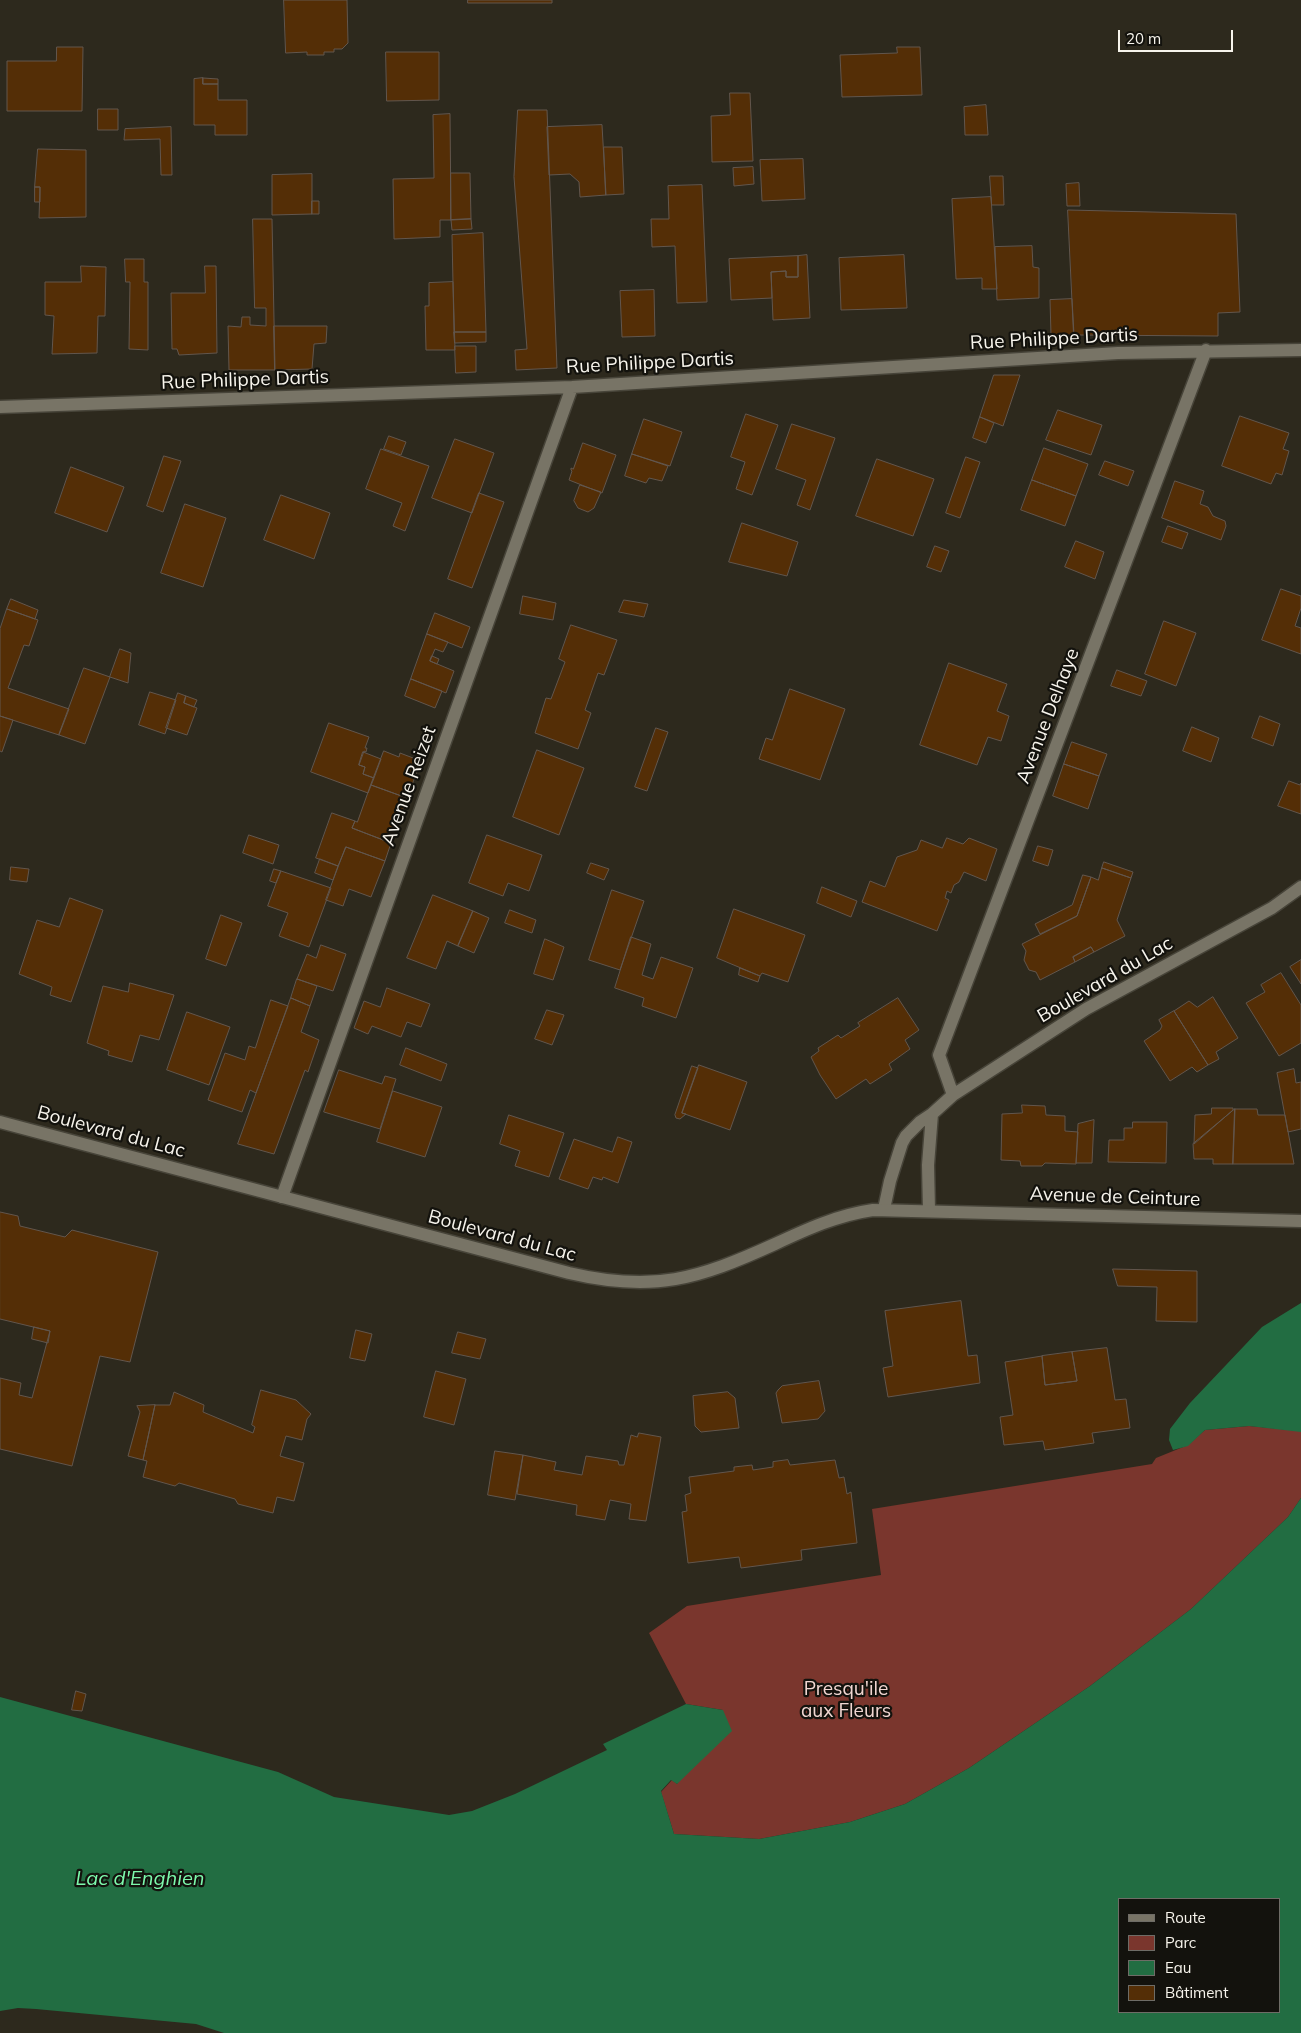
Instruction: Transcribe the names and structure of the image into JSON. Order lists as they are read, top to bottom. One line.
{"streets":{"street":["Rue Philippe Dartis","Avenue Delhaye","Avenue Reizet","Boulevard du Lac","Avenue de Ceinture"]},"crossings":[["Rue Philippe Dartis","Avenue Delhaye"],["Rue Philippe Dartis","Avenue Reizet"],["Avenue Delhaye","Boulevard du Lac"],["Avenue Reizet","Boulevard du Lac"],["Boulevard du Lac","Avenue de Ceinture"]],"water":["Lac d'Enghien"],"parks":["Presqu'ile aux Fleurs"],"legend":["Route","Parc","Eau","Bâtiment"],"scale_bar":"20 m"}
